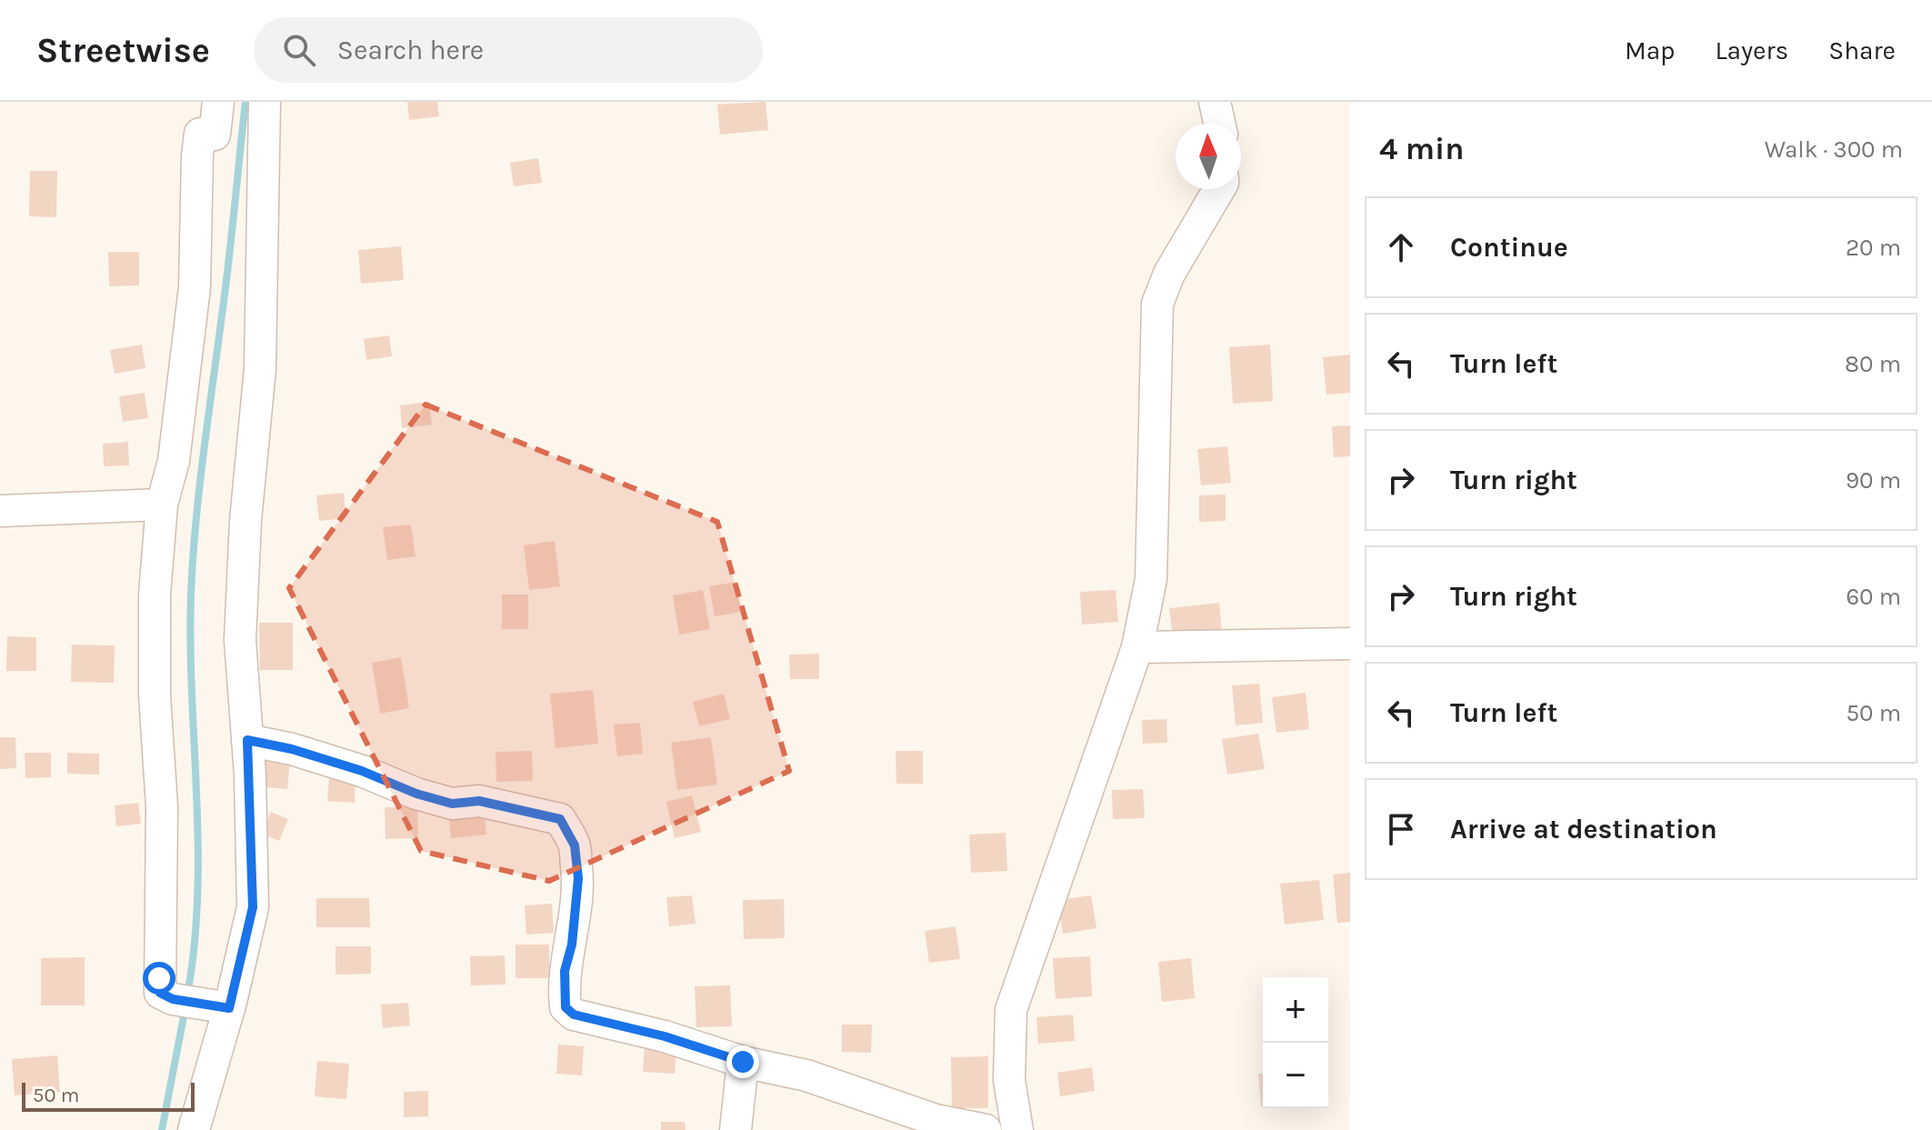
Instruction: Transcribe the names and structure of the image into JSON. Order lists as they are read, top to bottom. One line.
{"scale_bar":"50 m","north":"top","page":{"header":"Streetwise","search":"Search here","nav":["Map","Layers","Share"],"heading":["4 min","Walk · 300 m"],"list":[["Continue","20 m"],["Turn left","80 m"],["Turn right","90 m"],["Turn right","60 m"],["Turn left","50 m"],"Arrive at destination"],"map_buttons":["+","−"],"scale":"50 m"}}
